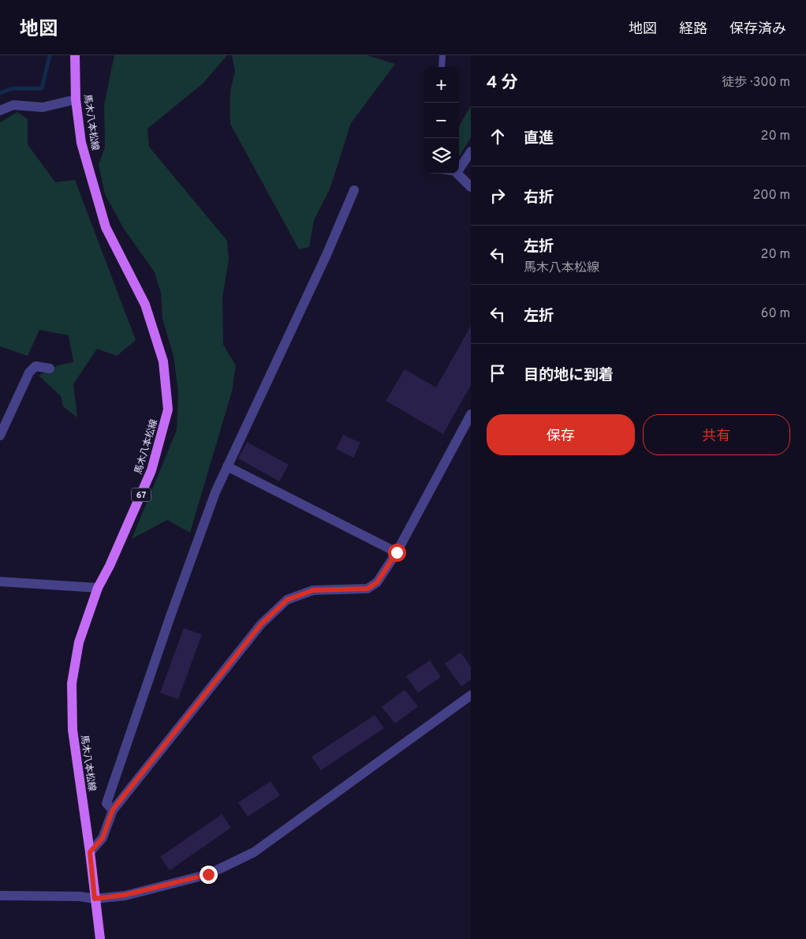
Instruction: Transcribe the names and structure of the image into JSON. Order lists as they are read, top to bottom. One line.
{"streets":{"main road":["馬木八本松線","67"]},"page":{"header":"地図","nav":["地図","経路","保存済み"],"heading":["4 分","徒歩 · 300 m"],"map_buttons":["+","−"],"list":[["直進","20 m"],["右折","200 m"],["左折","馬木八本松線","20 m"],["左折","60 m"],"目的地に到着"],"buttons":["保存","共有"]}}
